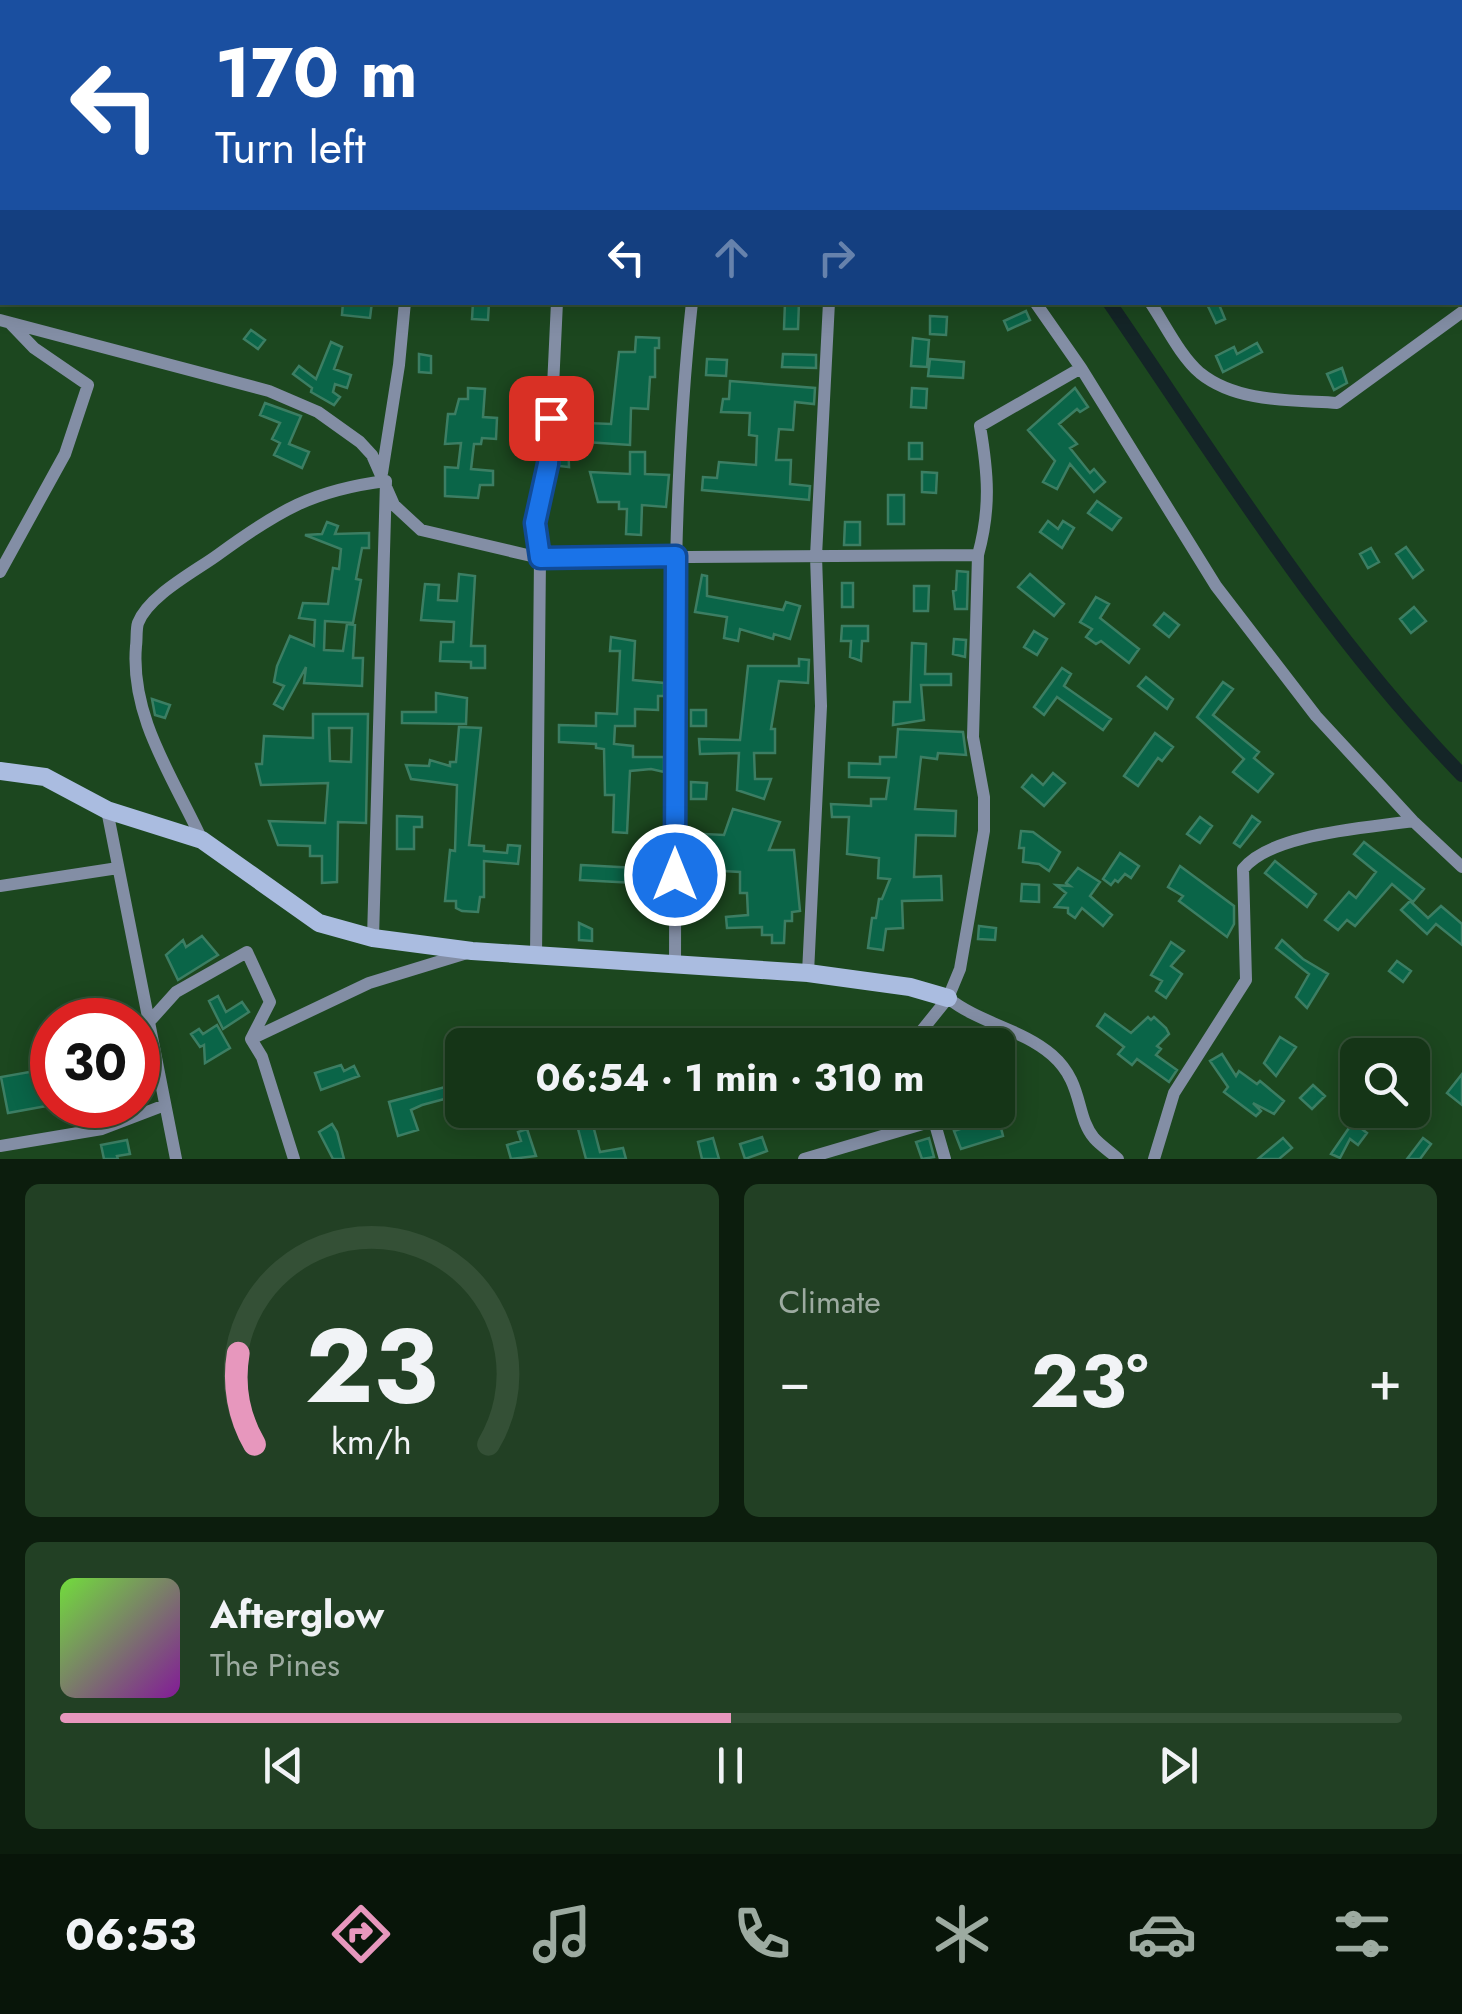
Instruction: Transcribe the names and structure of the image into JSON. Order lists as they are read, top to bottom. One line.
{"page":{"turn":["170 m","Turn left"],"limit":"30","trip":"06:54 · 1 min · 310 m","tile":"Climate","heat":["−","23°","+"],"song":["Afterglow","The Pines"],"tabs":"06:53","gauge":["23","km/h"]}}
